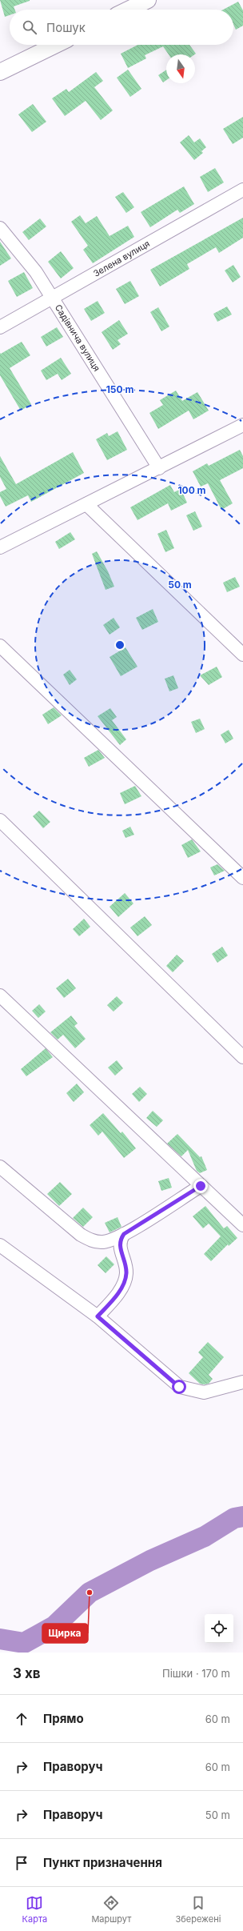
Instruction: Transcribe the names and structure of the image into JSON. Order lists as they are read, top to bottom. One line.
{"streets":{"street":["Зелена вулиця","Садівнича вулиця"]},"crossings":[["Зелена вулиця","Садівнича вулиця"]],"places":["Щирка"],"north":"bottom","page":{"search":"Пошук","heading":["3 хв","Пішки · 170 m"],"list":[["Прямо","60 m"],["Праворуч","60 m"],["Праворуч","50 m"],"Пункт призначення"],"nav":["Карта","Маршрут","Збережені"]},"rings":["150 m","100 m","50 m"]}
